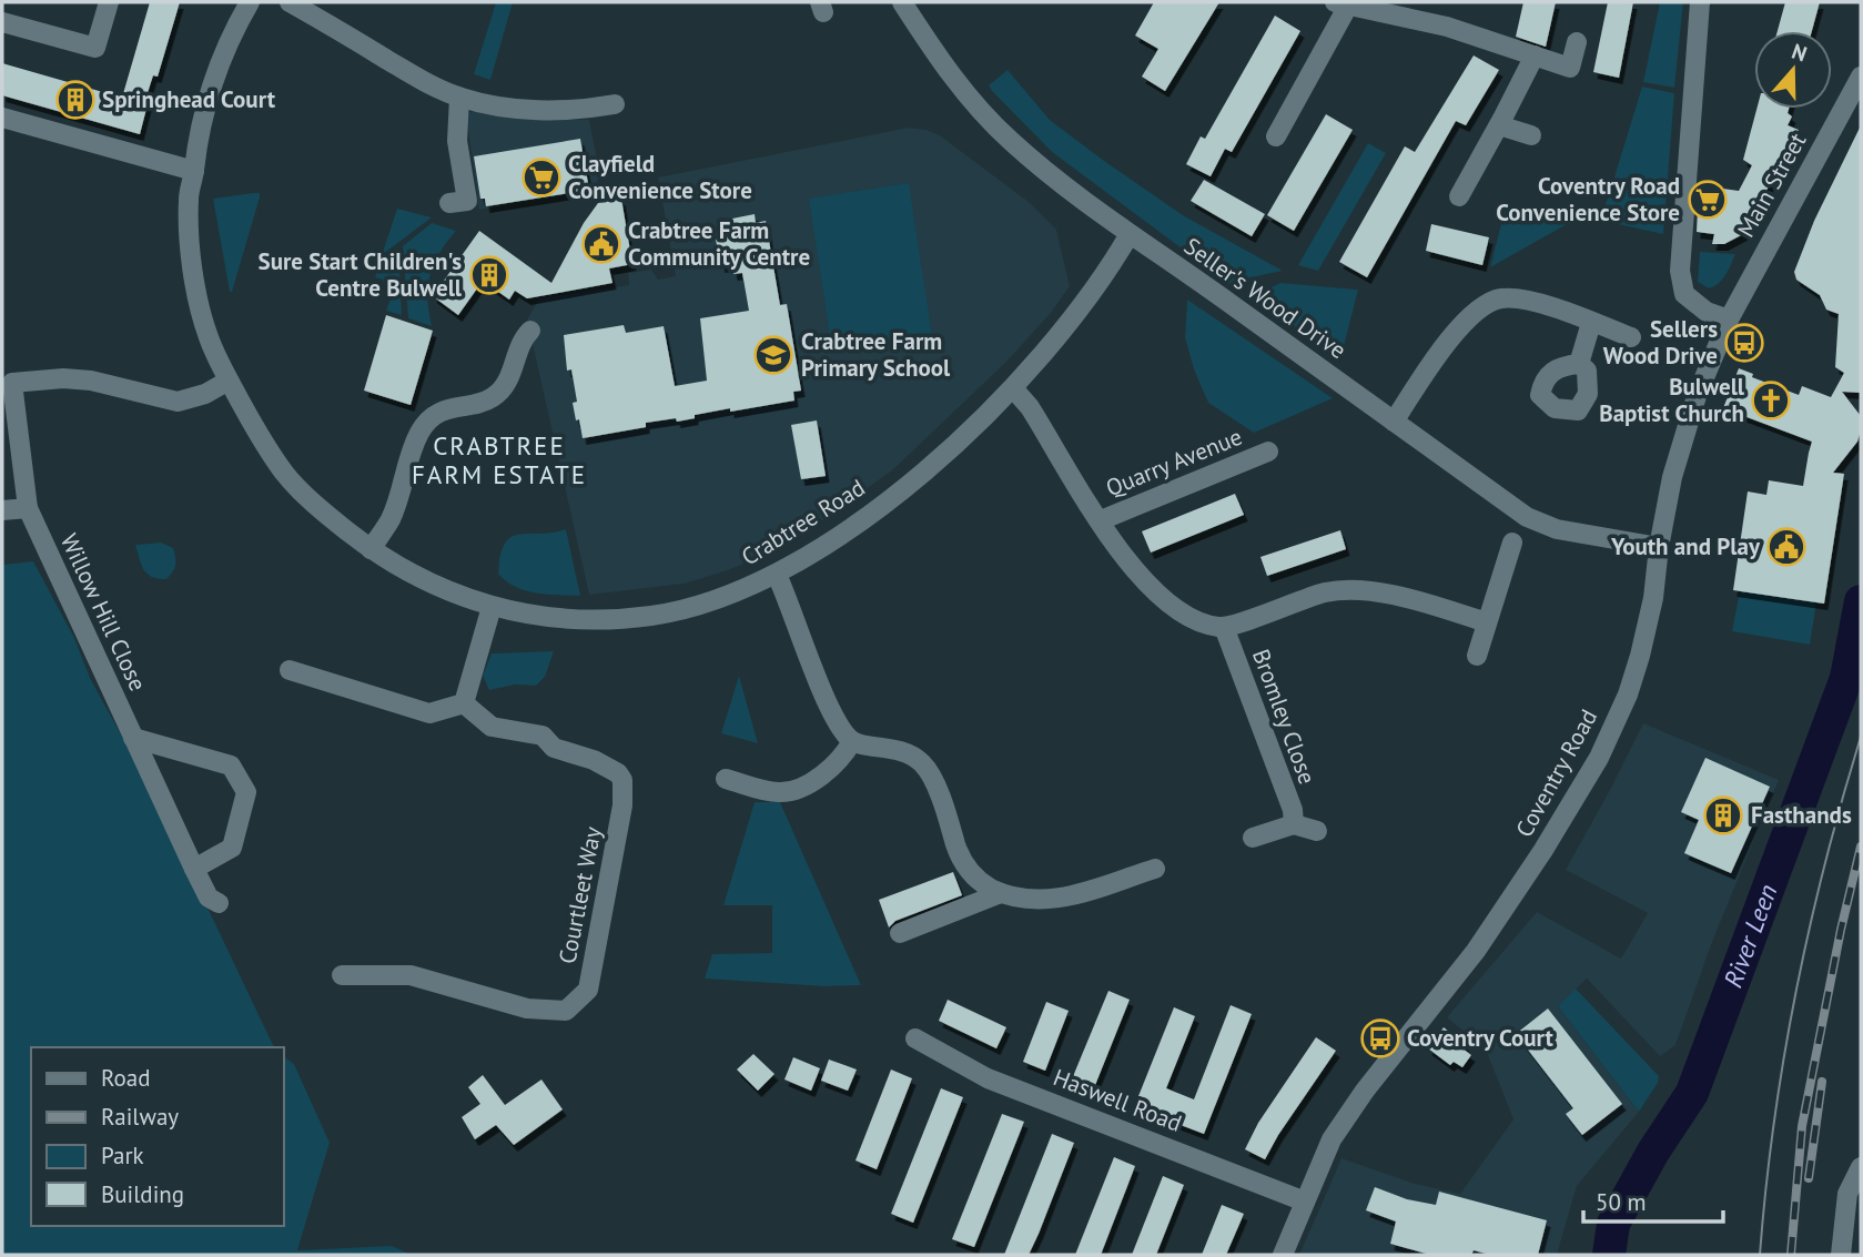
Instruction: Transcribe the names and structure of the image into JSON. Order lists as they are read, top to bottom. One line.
{"streets":{"street":["Main Street","Seller's Wood Drive","Quarry Avenue","Crabtree Road","Willow Hill Close","Bromley Close","Coventry Road","Courtleet Way","Haswell Road"]},"crossings":[["Main Street","Coventry Road"],["Seller's Wood Drive","Crabtree Road"],["Seller's Wood Drive","Coventry Road"],["Quarry Avenue","Crabtree Road"],["Quarry Avenue","Bromley Close"],["Crabtree Road","Willow Hill Close"],["Coventry Road","Haswell Road"]],"districts":["CRABTREE FARM ESTATE"],"water":["River Leen"],"places":{"building":["Springhead Court","Sure Start Children's Centre Bulwell","Fasthands"],"supermarket":["Clayfield Convenience Store","Coventry Road Convenience Store"],"public building":["Crabtree Farm Community Centre","Youth and Play"],"bus stop":["Sellers Wood Drive","Coventry Court"],"school or university":["Crabtree Farm Primary School"],"church":["Bulwell Baptist Church"]},"legend":["Road","Railway","Park","Building"],"scale_bar":"50 m","north":"top"}
